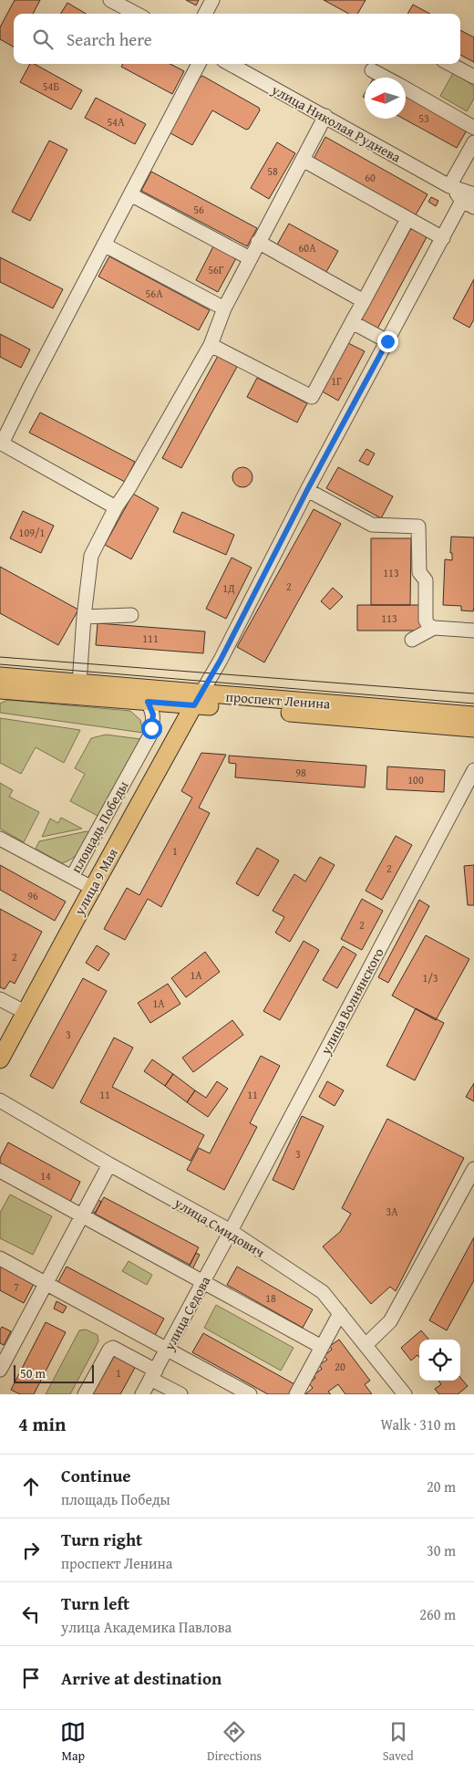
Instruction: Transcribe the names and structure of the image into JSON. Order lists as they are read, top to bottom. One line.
{"streets":{"main road":["проспект Ленина","улица 9 Мая"],"street":["улица Николая Руднева","площадь Победы","улица Волнянского","улица Смидович","улица Седова"]},"crossings":[["проспект Ленина","площадь Победы"],["проспект Ленина","улица 9 Мая"],["улица Волнянского","улица Смидович"],["улица Волнянского","улица Седова"],["улица Смидович","улица Седова"]],"house_numbers":["54Б","53","54А","58","60","56","60А","56Г","56А","1Г","109/1","113","2","1Д","113","111","98","100","1","2","96","2","2","1А","1/3","1А","3","11","11","3","14","3А","7","18","20","1"],"scale_bar":"50 m","north":"left","page":{"search":"Search here","scale":"50 m","heading":["4 min","Walk · 310 m"],"list":[["Continue","площадь Победы","20 m"],["Turn right","проспект Ленина","30 m"],["Turn left","улица Академика Павлова","260 m"],"Arrive at destination"],"nav":["Map","Directions","Saved"]}}
